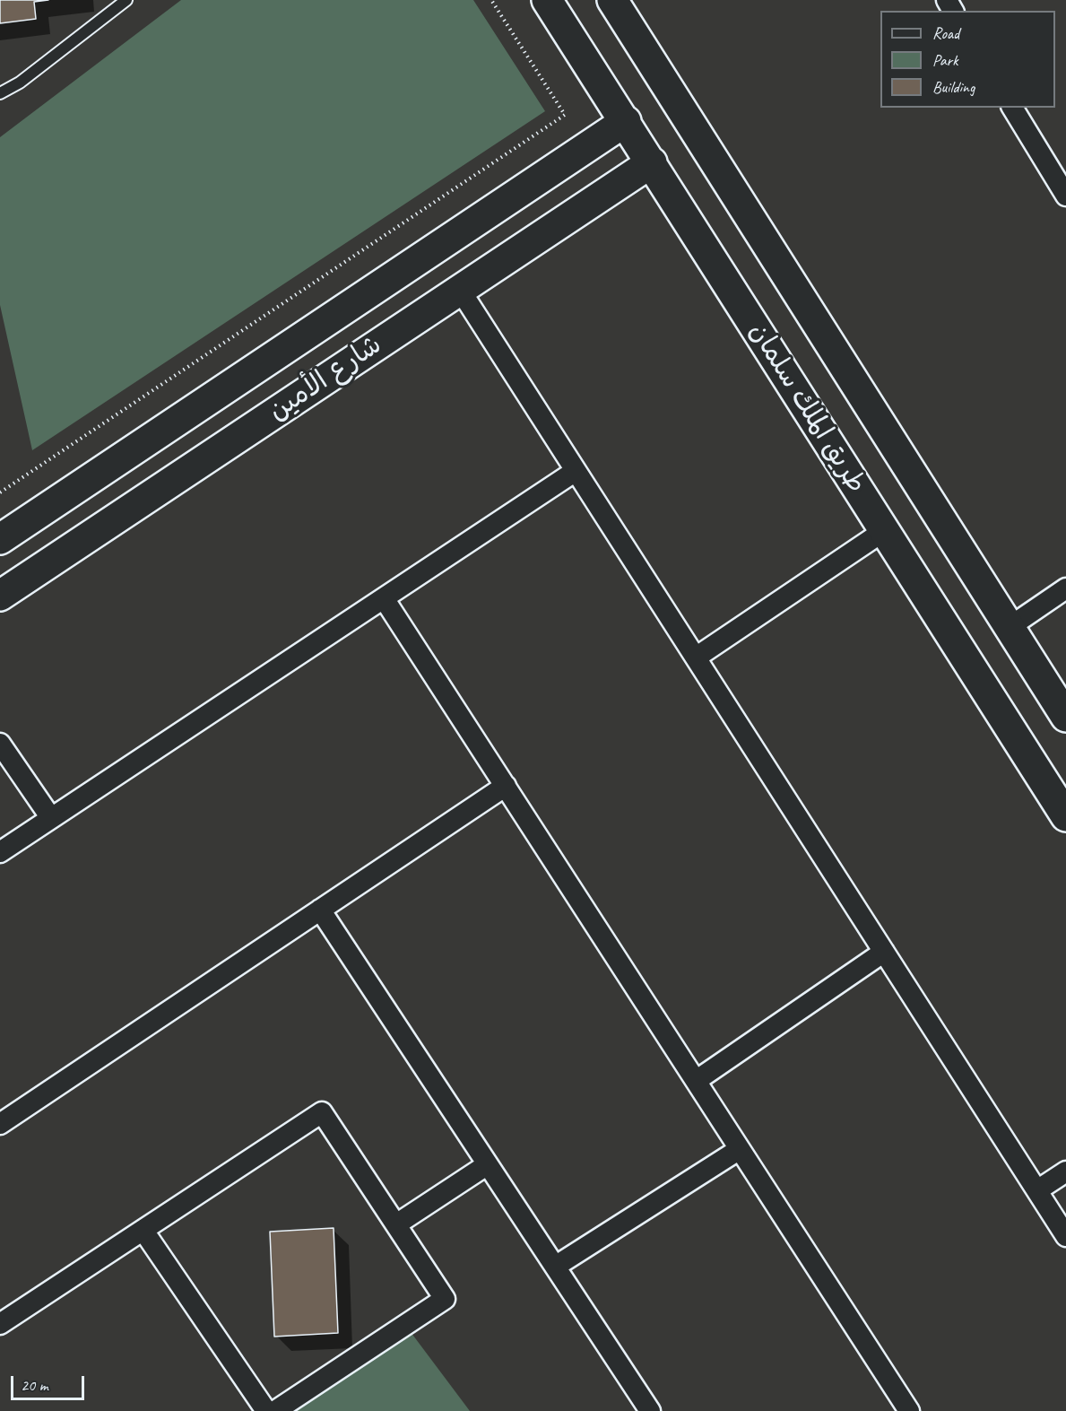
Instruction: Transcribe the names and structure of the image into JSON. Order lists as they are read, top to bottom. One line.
{"streets":{"main road":["شارع الأمين","طريق الملك سلمان"]},"crossings":[["شارع الأمين","طريق الملك سلمان"]],"legend":["Road","Park","Building"],"scale_bar":"20 m"}
